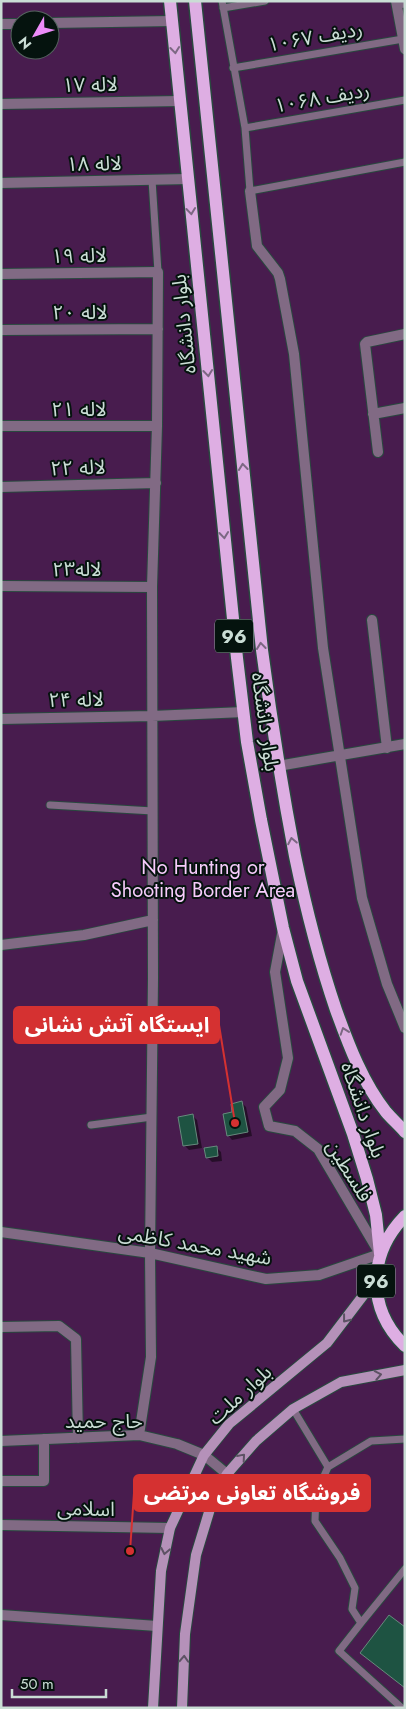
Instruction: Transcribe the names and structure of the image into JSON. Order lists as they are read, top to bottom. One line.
{"streets":{"main road":["بلوار دانشگاه","96"],"street":["لاله ۱۷","لاله ۱۸","لاله ۱۹","لاله ۲۰","لاله ۲۱","لاله ۲۲","لاله۲۳","لاله ۲۴","فلسطین","شهید محمد کاظمی","بلوار ملت","حاج حمید","اسلامی"],"lane":["ردیف ۱۰۶۷","ردیف ۱۰۶۸"]},"crossings":[["لاله ۱۷","بلوار دانشگاه"],["لاله ۱۸","بلوار دانشگاه"],["بلوار دانشگاه","96"],["بلوار دانشگاه","لاله ۲۴"],["بلوار دانشگاه","فلسطین"],["بلوار دانشگاه","شهید محمد کاظمی"],["96","فلسطین"],["96","شهید محمد کاظمی"],["96","بلوار ملت"],["فلسطین","شهید محمد کاظمی"],["بلوار ملت","حاج حمید"],["بلوار ملت","اسلامی"]],"parks":["No Hunting or Shooting Border Area"],"places":["ایستگاه آتش نشانی","فروشگاه تعاونی مرتضی"],"scale_bar":"50 m","north":"bottom left"}
